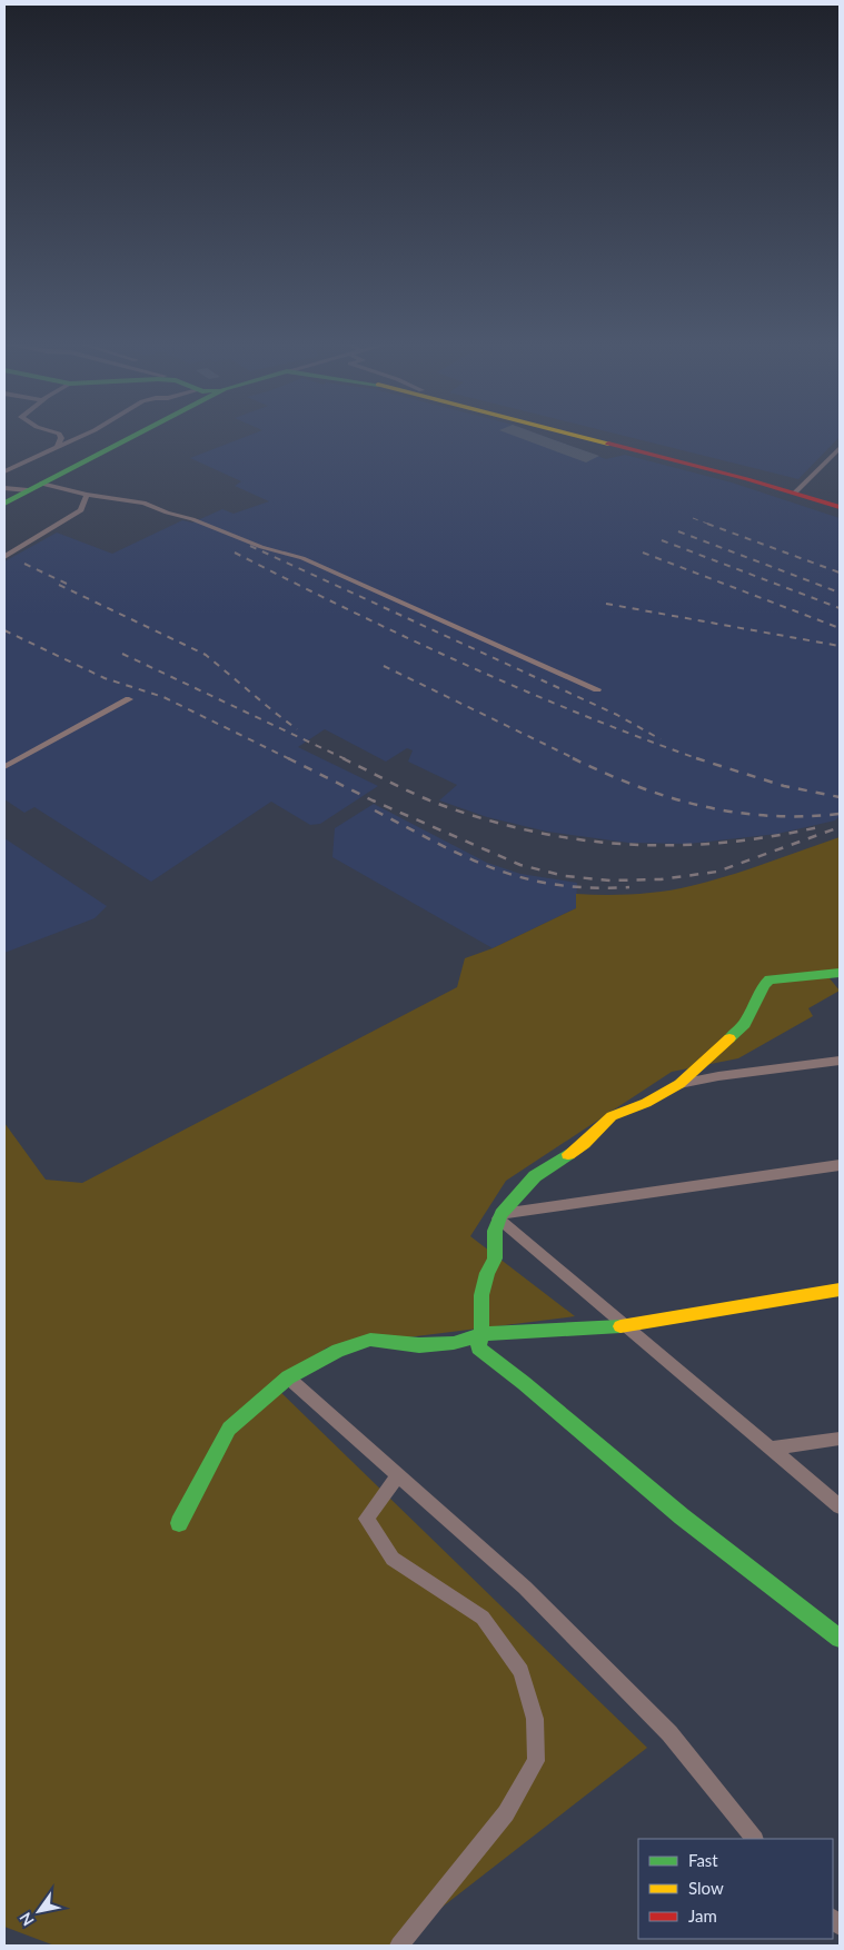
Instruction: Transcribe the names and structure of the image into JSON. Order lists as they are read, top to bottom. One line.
{"legend":["Fast","Slow","Jam"],"north":"bottom left"}
